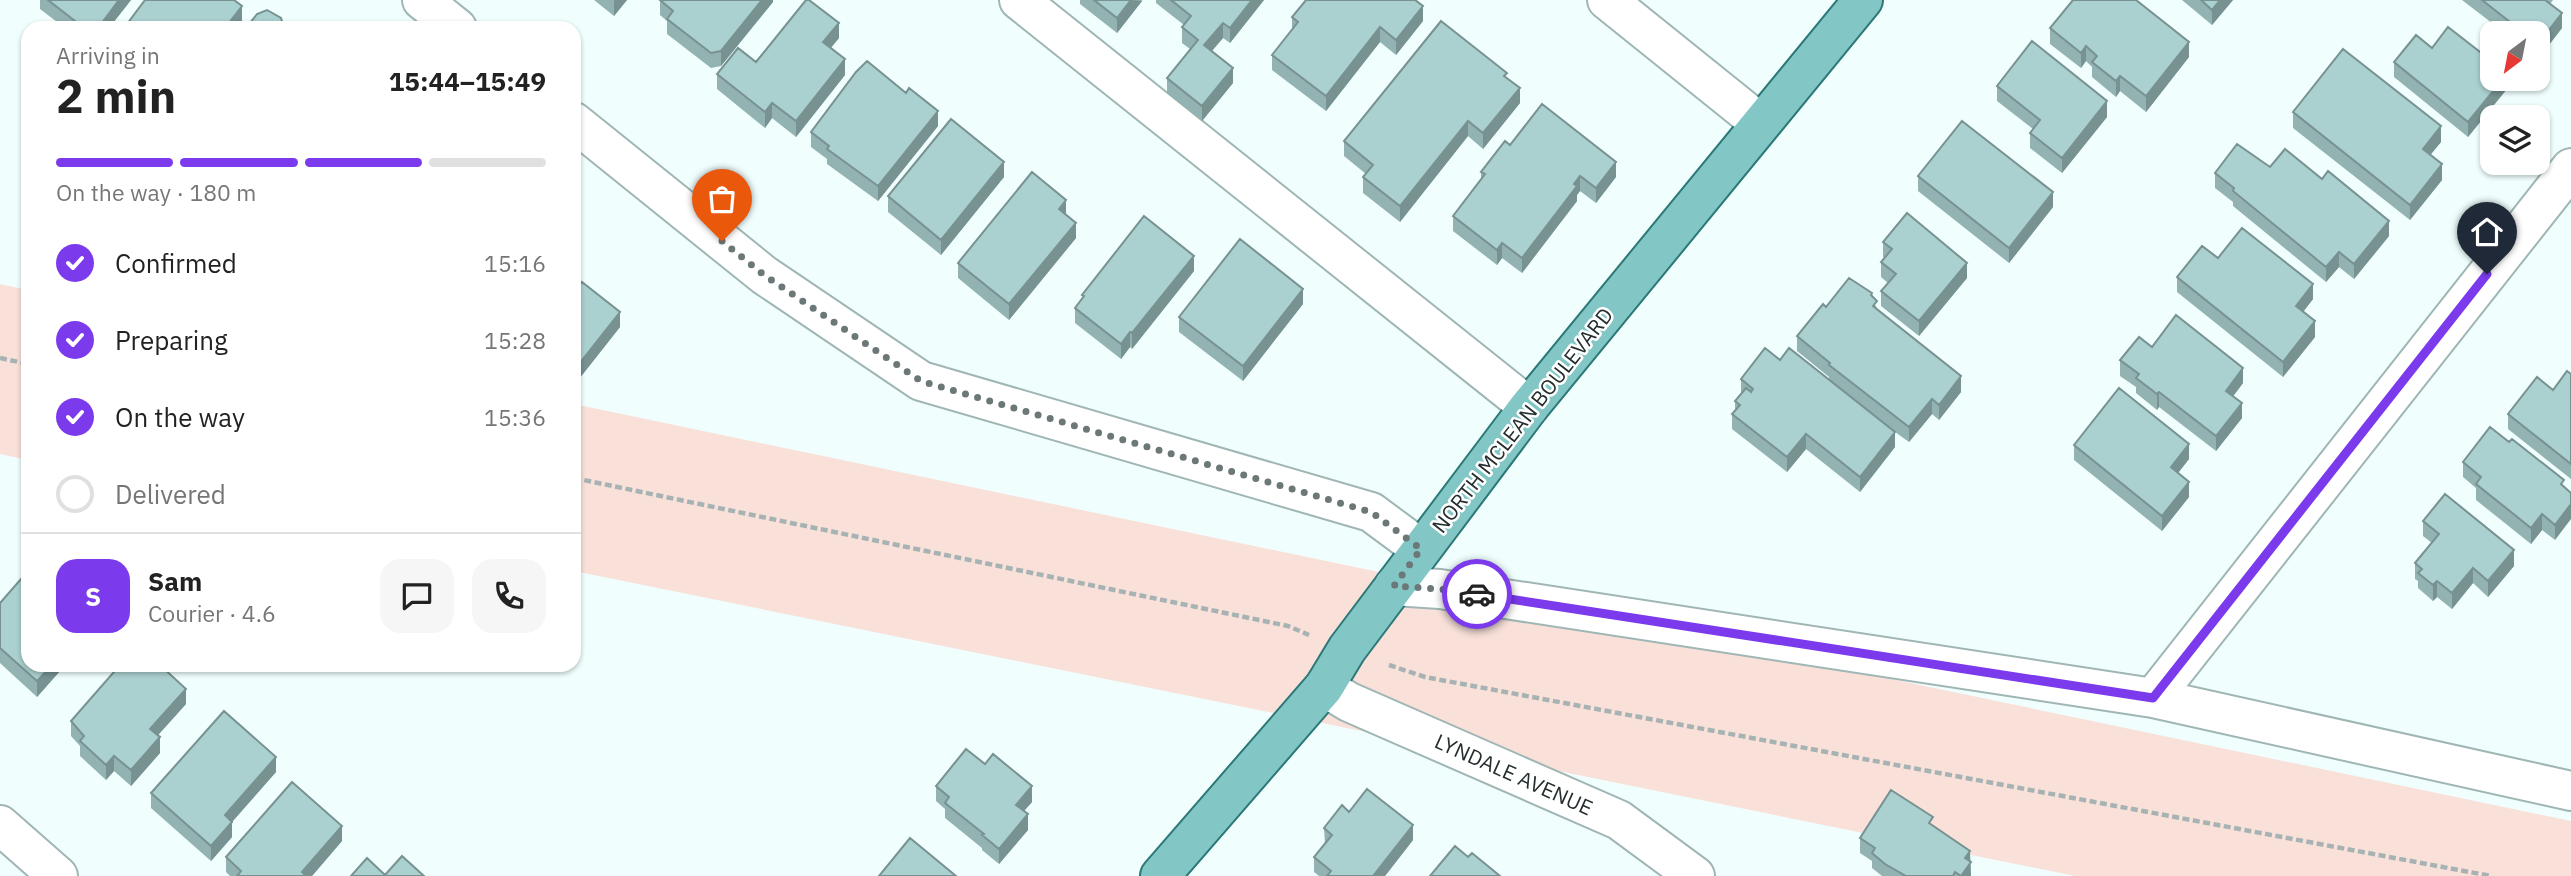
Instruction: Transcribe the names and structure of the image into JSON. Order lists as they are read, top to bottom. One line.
{"streets":{"main road":["NORTH MCLEAN BOULEVARD"],"street":["LYNDALE AVENUE"]},"crossings":[["NORTH MCLEAN BOULEVARD","LYNDALE AVENUE"]],"north":"bottom left","page":{"heading":["2 min","Arriving in","15:44–15:49"],"panel":["Sam","Courier · 4.6"],"bar":"On the way · 180 m","list":[["Confirmed","15:16"],["Preparing","15:28"],["On the way","15:36"],"Delivered"],"round":"S"}}
